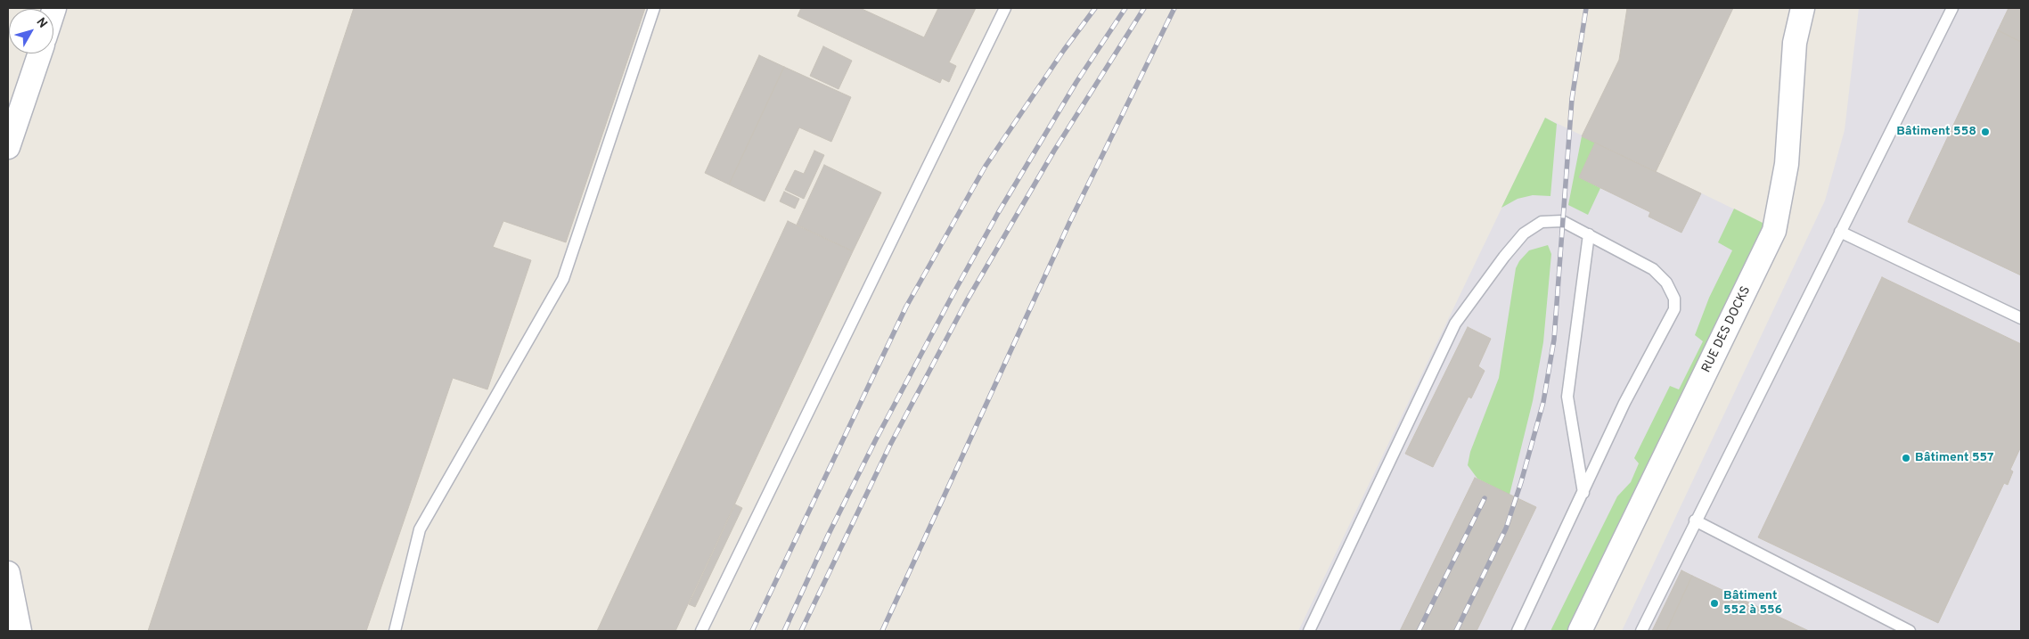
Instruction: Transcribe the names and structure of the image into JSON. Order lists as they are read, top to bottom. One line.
{"streets":{"street":["RUE DES DOCKS"]},"places":["Bâtiment 558","Bâtiment 557","Bâtiment 552 à 556"],"north":"top right"}
